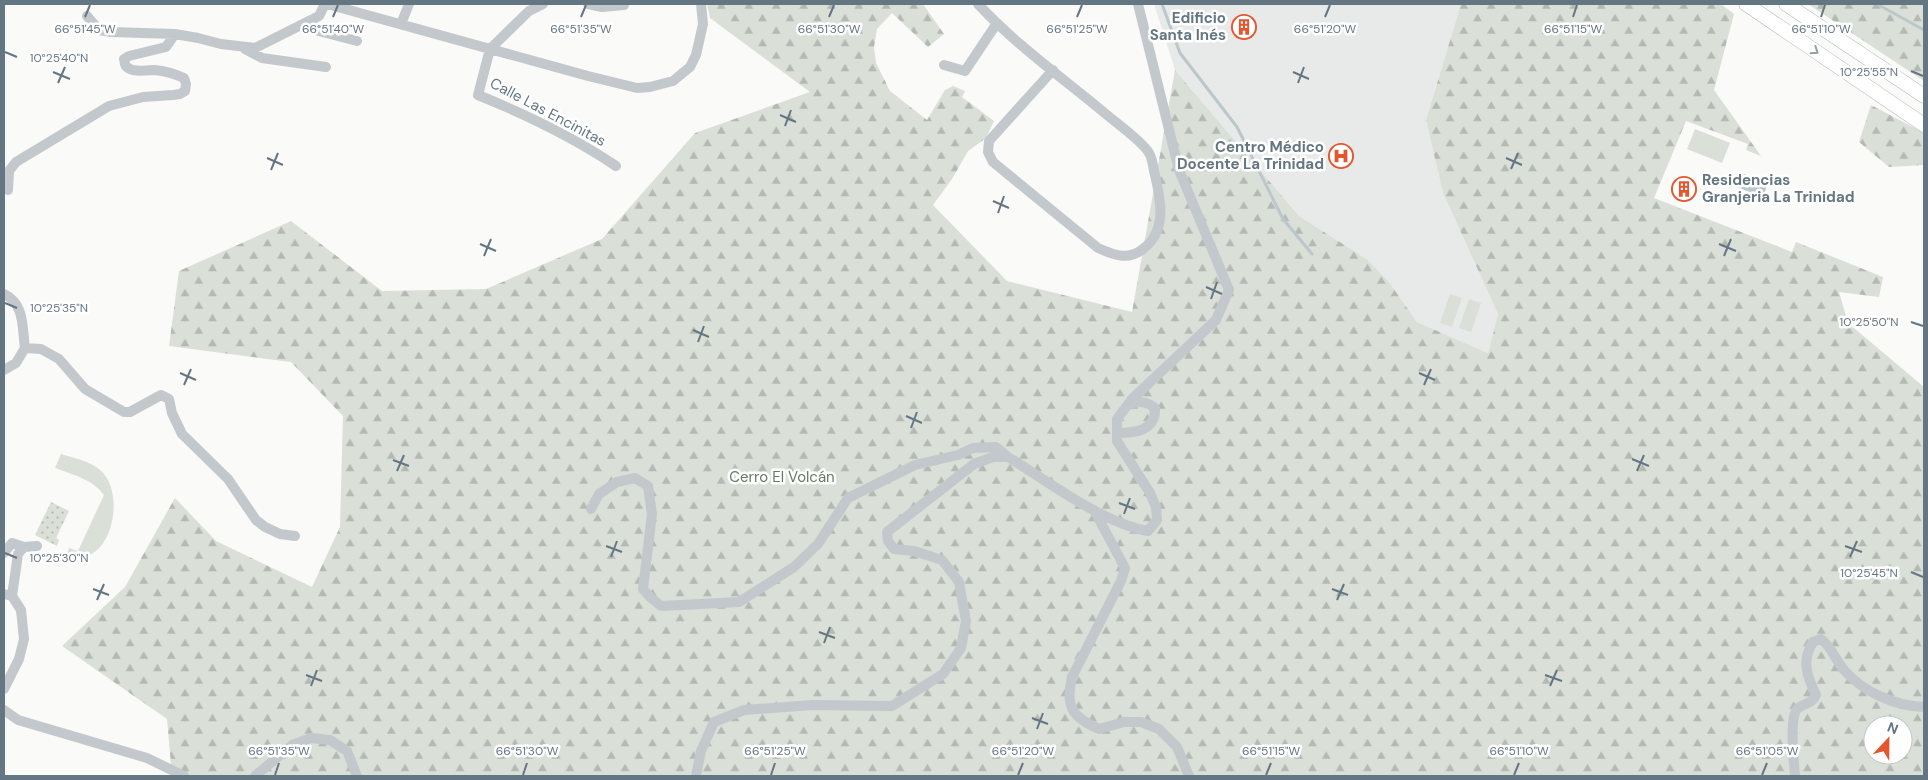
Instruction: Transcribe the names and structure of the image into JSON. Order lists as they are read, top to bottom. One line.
{"streets":{"street":["Calle Las Encinitas"]},"parks":["Cerro El Volcán"],"places":{"building":["Edificio Santa Inés","Residencias Granjeria La Trinidad"],"hospital":["Centro Médico Docente La Trinidad"]},"north":"top","coordinates":["66°51'40\"W","66°51'35\"W","66°51'30\"W","66°51'25\"W","66°51'15\"W","66°51'10\"W","66°51'45\"W","66°51'20\"W","10°25'40\"N","10°25'55\"N","10°25'35\"N","10°25'50\"N","10°25'30\"N","10°25'45\"N","66°51'05\"W"]}
